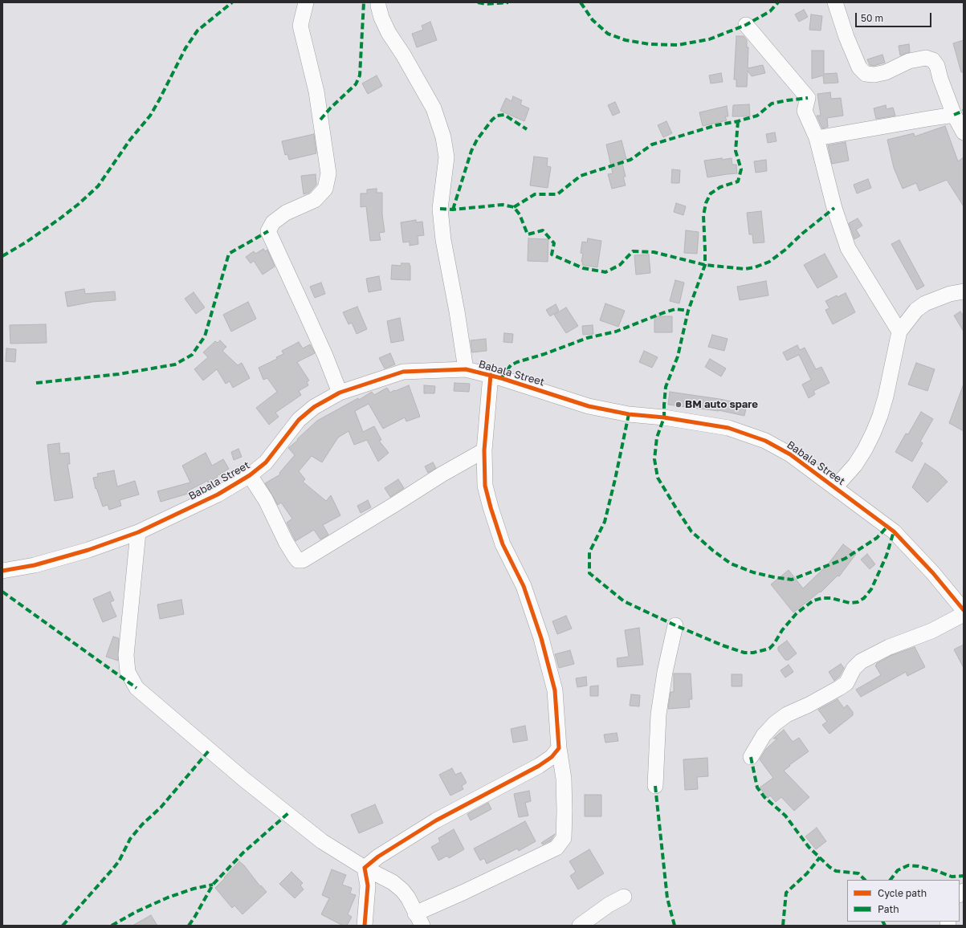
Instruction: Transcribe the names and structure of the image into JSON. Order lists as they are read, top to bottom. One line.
{"streets":{"street":["Babala Street"]},"places":["BM auto spare"],"legend":["Cycle path","Path"],"scale_bar":"50 m"}
